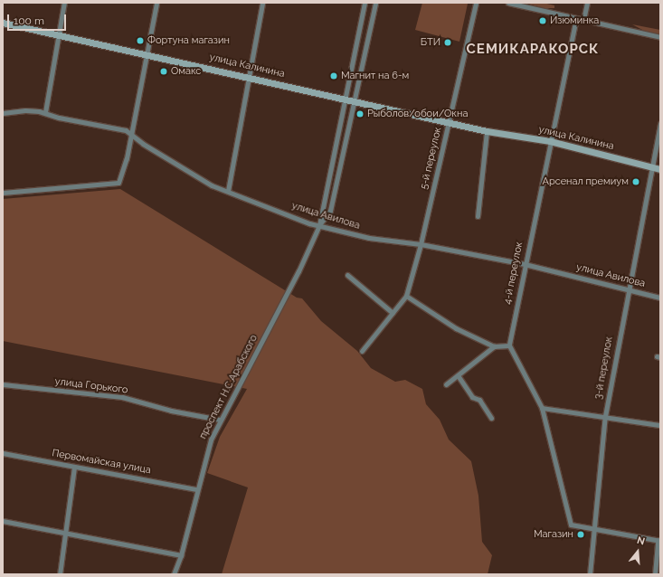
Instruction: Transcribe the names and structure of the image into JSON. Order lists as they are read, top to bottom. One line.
{"streets":{"main road":["улица Калинина"],"street":["5-й переулок","улица Авилова","4-й переулок","3-й переулок","улица Горького","проспект Н.С.Арабского","Первомайская улица"]},"crossings":[["улица Калинина","5-й переулок"],["улица Калинина","4-й переулок"],["улица Калинина","3-й переулок"],["5-й переулок","улица Авилова"],["улица Авилова","4-й переулок"],["улица Авилова","3-й переулок"],["улица Авилова","проспект Н.С.Арабского"],["улица Горького","проспект Н.С.Арабского"],["проспект Н.С.Арабского","Первомайская улица"]],"districts":["СЕМИКАРАКОРСК"],"places":["Изюминка","Фортуна магазин","БТИ","Омакс","Магнит на 6-м","Рыболов/обои/Окна","Арсенал премиум","Магазин"],"scale_bar":"100 m","north":"top"}
